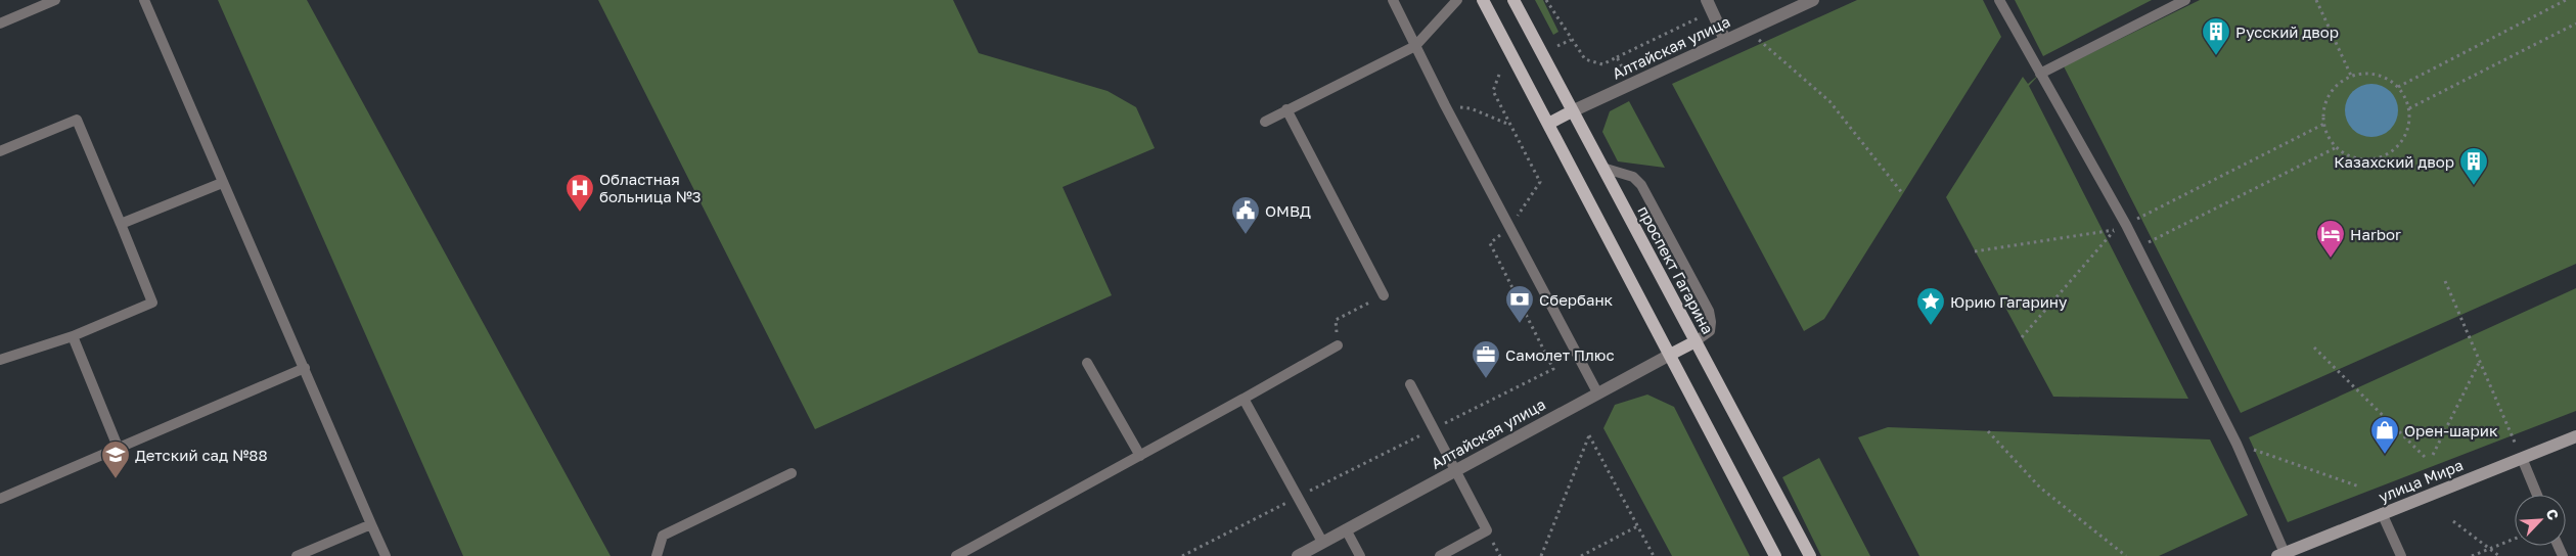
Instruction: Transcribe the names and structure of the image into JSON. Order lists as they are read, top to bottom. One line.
{"streets":{"main road":["Алтайская улица","проспект Гагарина","улица Мира"]},"crossings":[["Алтайская улица","проспект Гагарина"]],"places":{"building":["Русский двор","Казахский двор"],"hospital":["Областная больница №3"],"public building":["ОМВД"],"hotel":["Harbor"],"bank":["Сбербанк"],"place":["Юрию Гагарину"],"office":["Самолет Плюс"],"shop":["Орен-шарик"],"school or university":["Детский сад №88"]},"north":"top right"}
